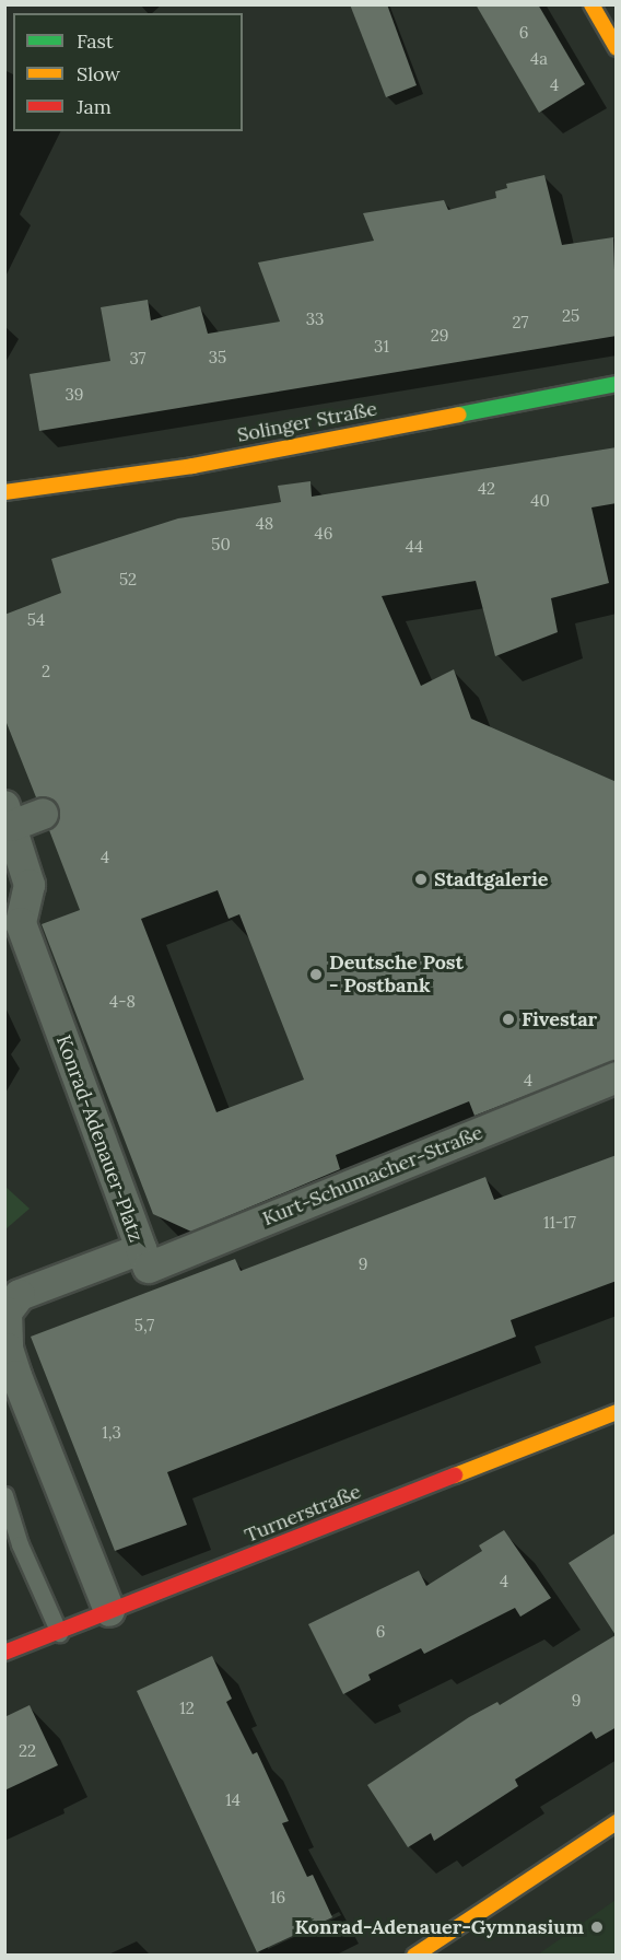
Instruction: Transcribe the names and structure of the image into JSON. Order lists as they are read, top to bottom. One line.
{"streets":{"street":["Solinger Straße","Konrad-Adenauer-Platz","Kurt-Schumacher-Straße","Turnerstraße"]},"crossings":[["Konrad-Adenauer-Platz","Kurt-Schumacher-Straße"],["Konrad-Adenauer-Platz","Turnerstraße"]],"places":["Stadtgalerie","Deutsche Post - Postbank","Fivestar","Konrad-Adenauer-Gymnasium"],"house_numbers":["6","4a","4","25","33","27","29","31","35","37","39","42","40","48","46","50","44","52","54","2","4","4-8","4","11-17","9","5,7","1,3","4","6","9","12","22","14","16"],"legend":["Fast","Slow","Jam"]}
